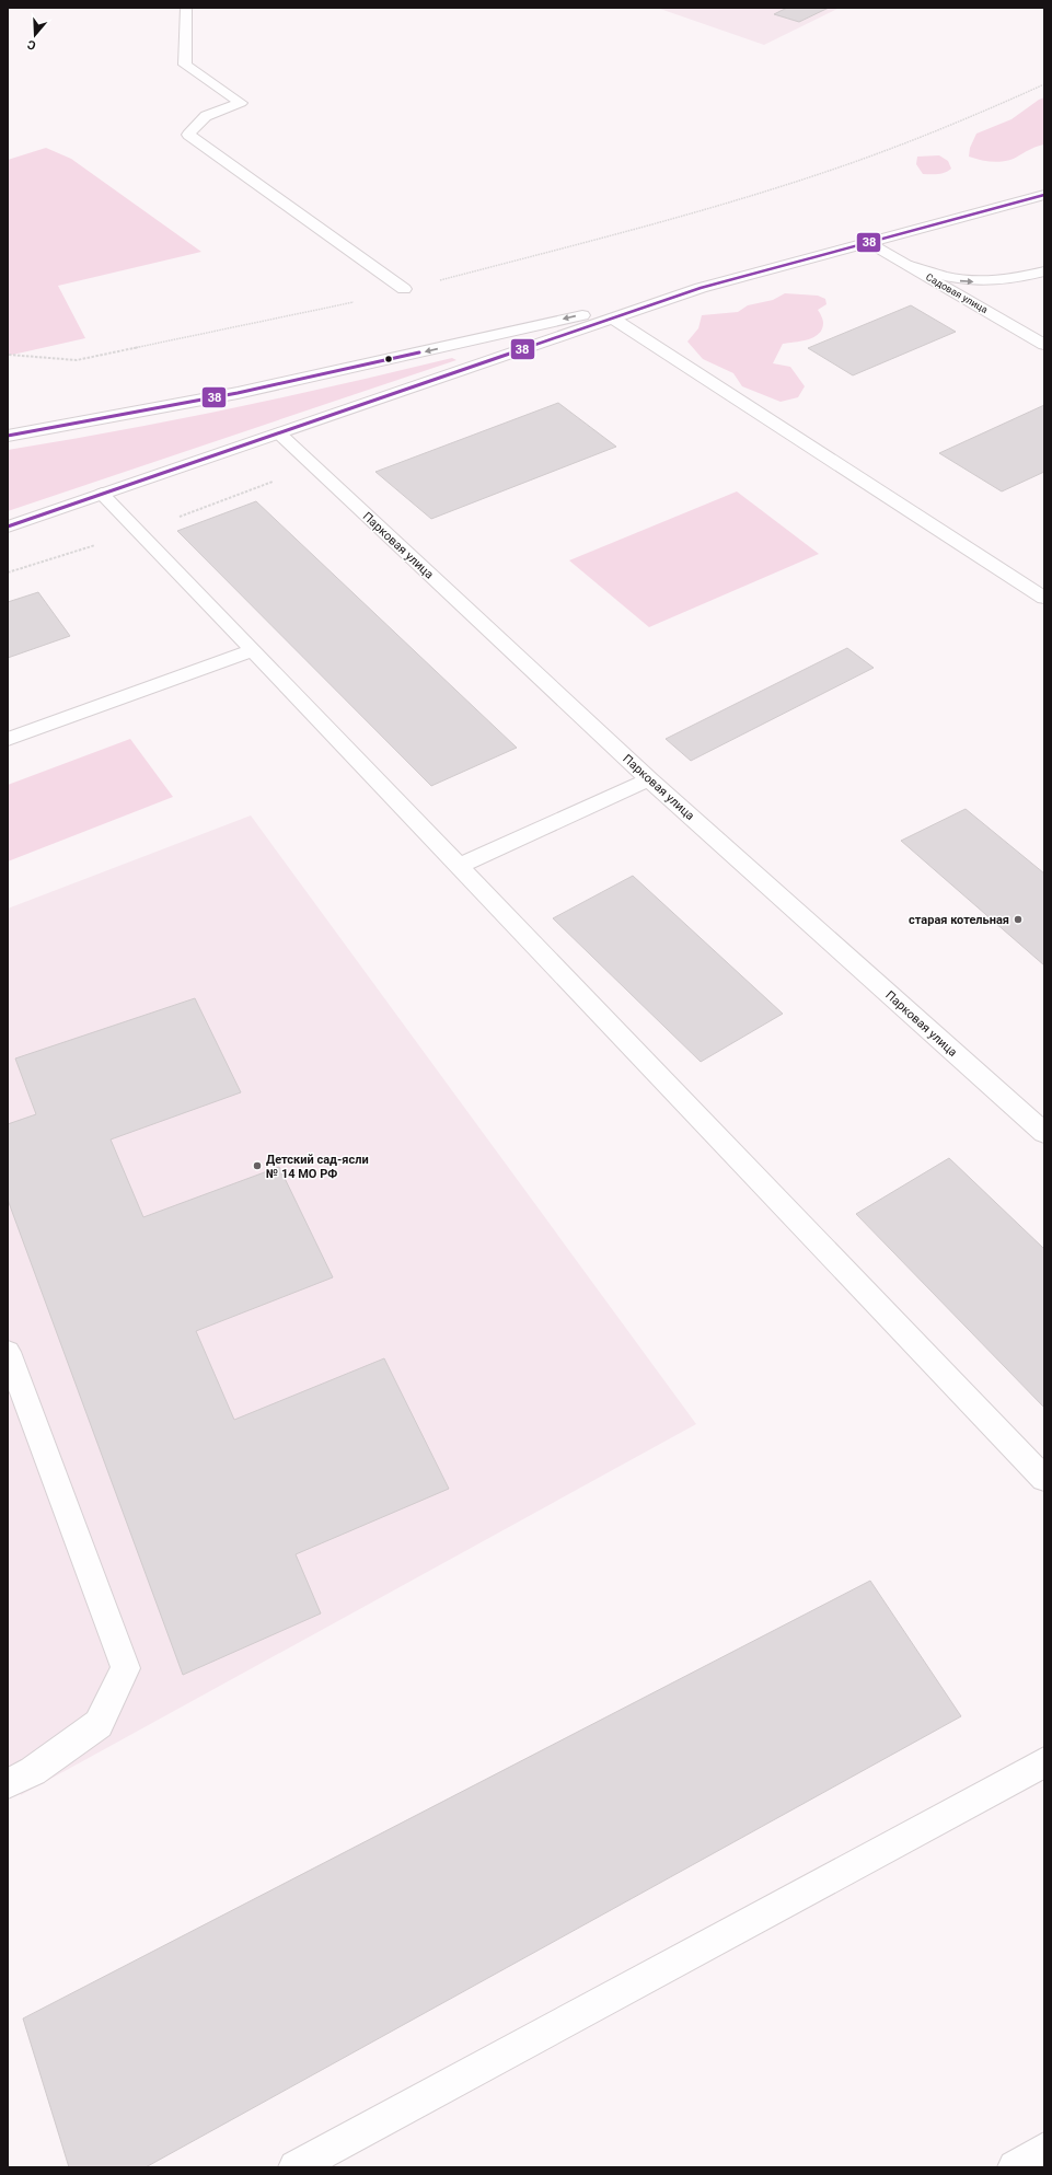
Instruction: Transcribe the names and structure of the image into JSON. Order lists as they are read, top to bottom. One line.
{"streets":{"main road":["Садовая улица","Парковая улица"]},"places":["старая котельная","Детский сад-ясли № 14 МО РФ"],"lines":["transit line 38"],"north":"bottom"}
